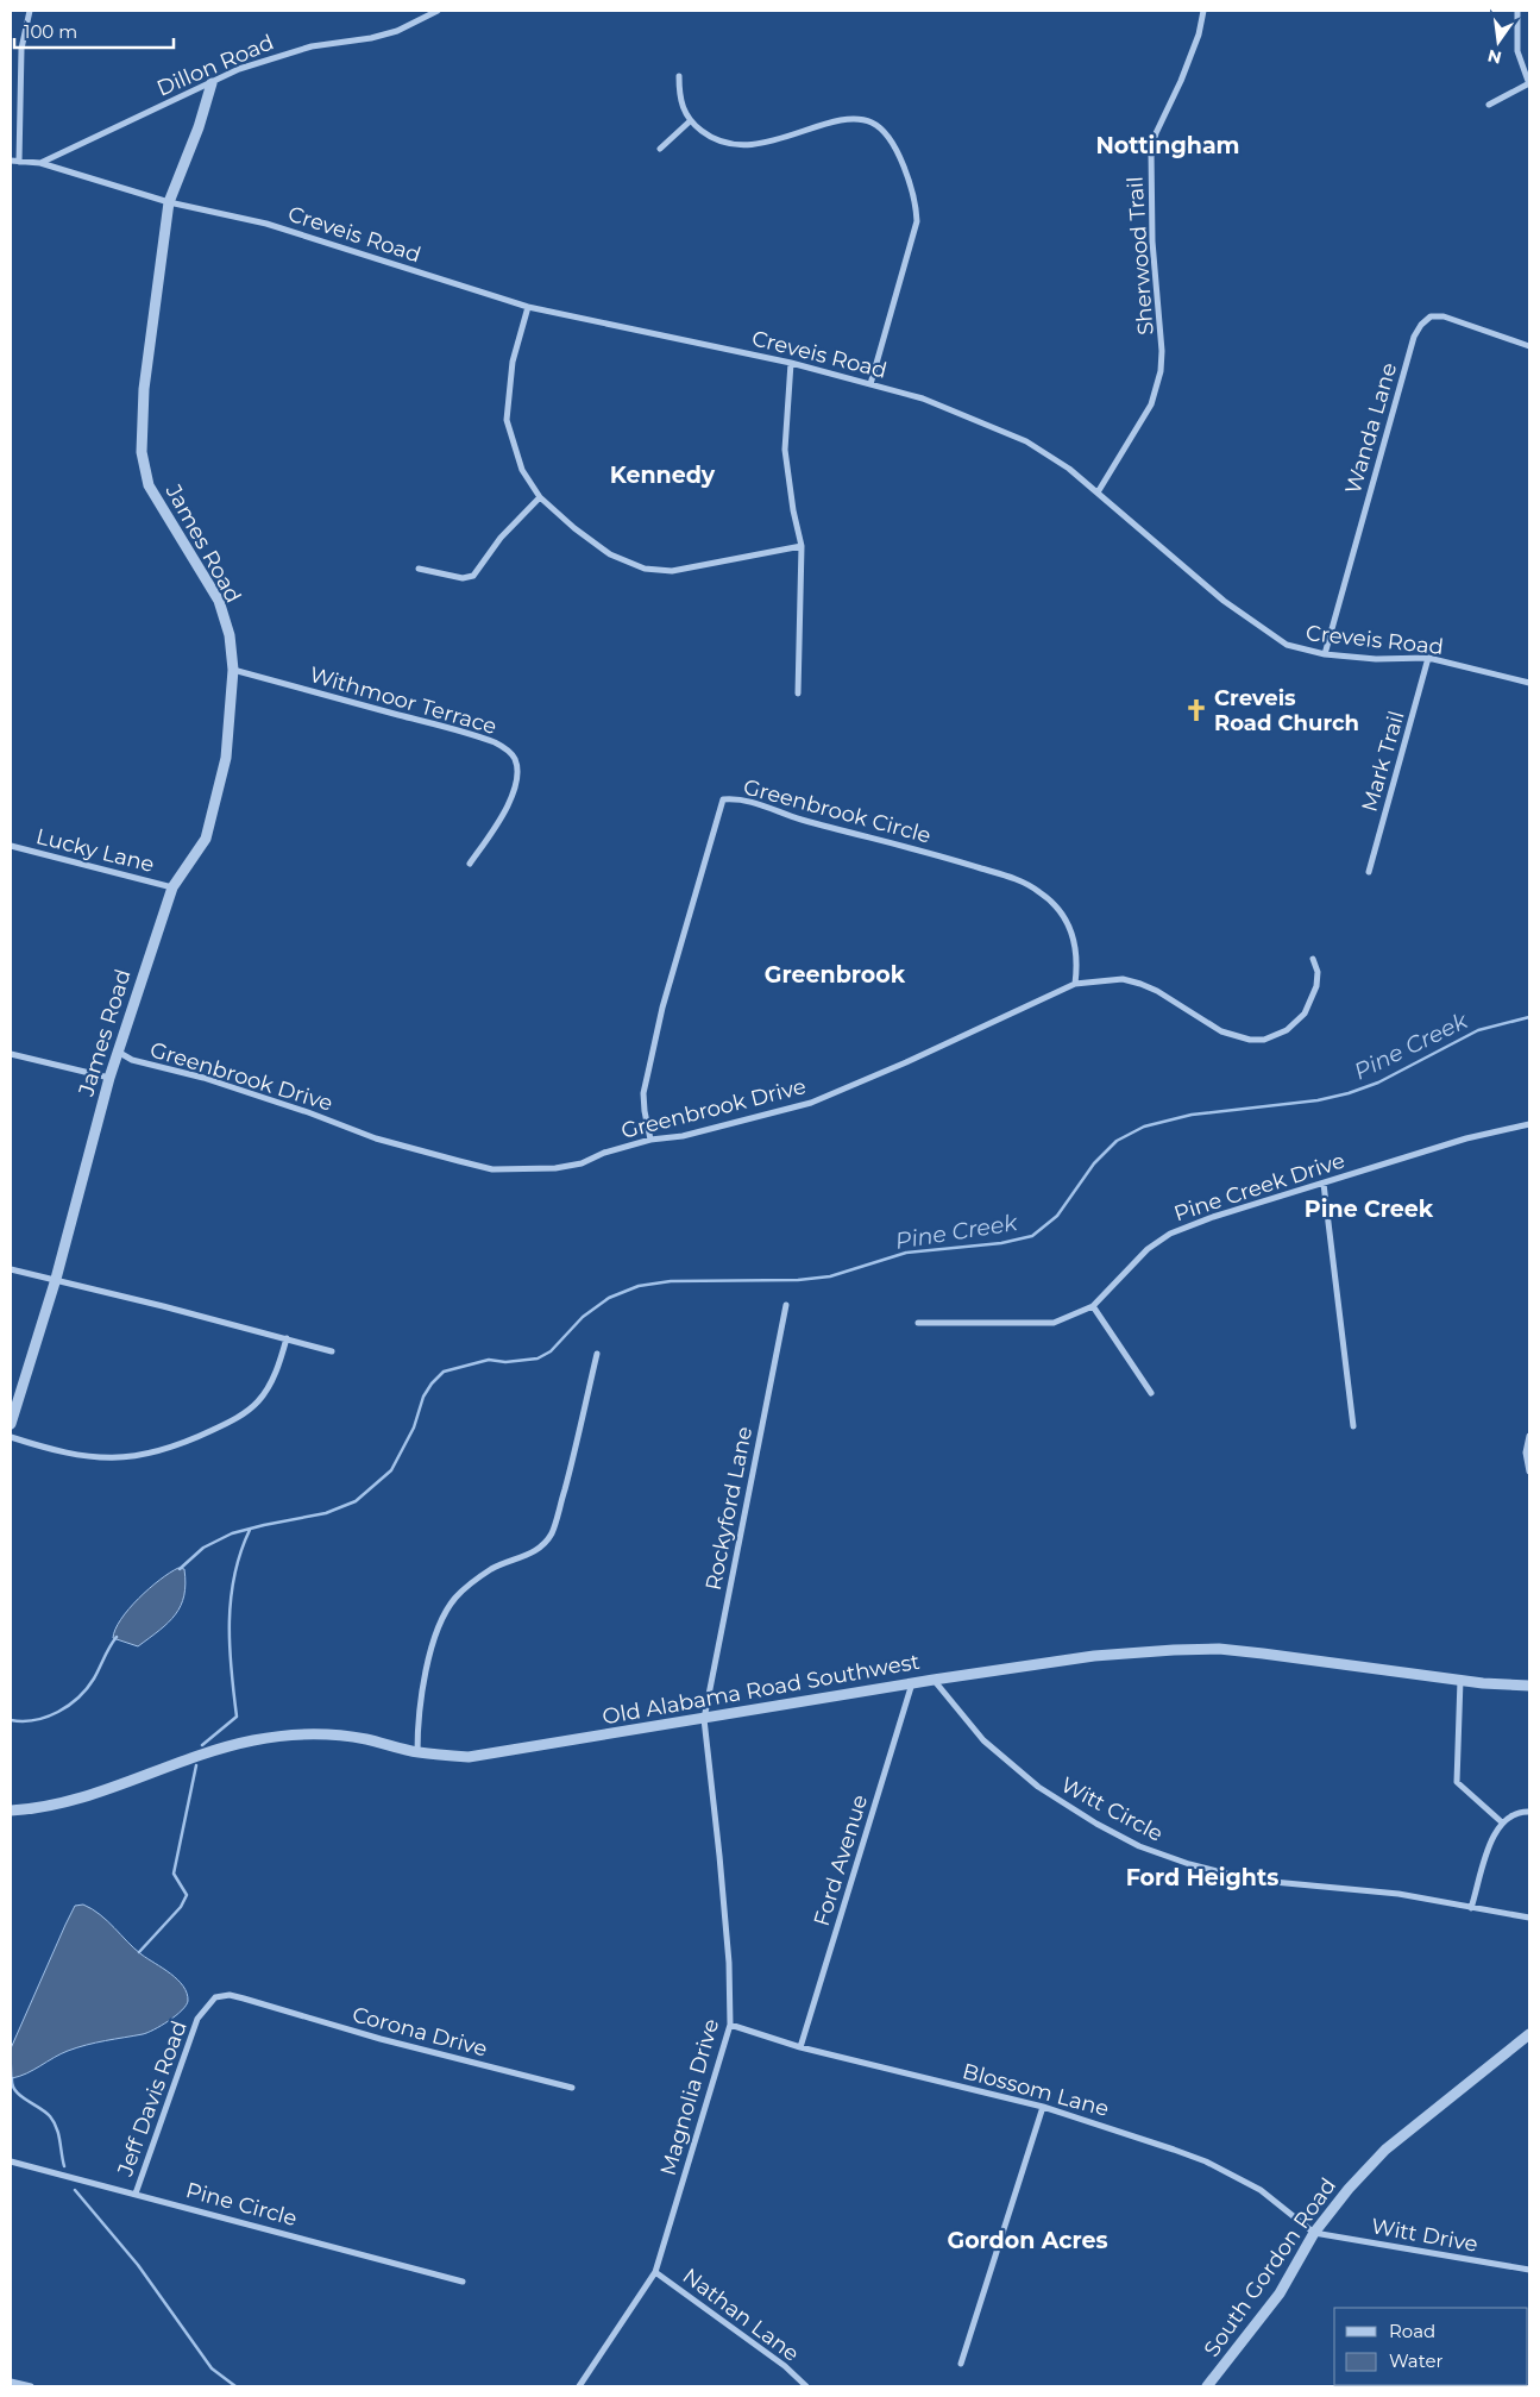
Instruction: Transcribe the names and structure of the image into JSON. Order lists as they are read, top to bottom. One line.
{"streets":{"street":["Dillon Road","Creveis Road","Sherwood Trail","Wanda Lane","James Road","Withmoor Terrace","Mark Trail","Greenbrook Circle","Lucky Lane","Greenbrook Drive","Pine Creek Drive","Rockyford Lane","Old Alabama Road Southwest","Witt Circle","Ford Avenue","Corona Drive","Blossom Lane","Magnolia Drive","Jeff Davis Road","Pine Circle","Witt Drive","South Gordon Road","Nathan Lane"]},"crossings":[["Dillon Road","Creveis Road"],["Dillon Road","James Road"],["Creveis Road","Sherwood Trail"],["Creveis Road","Wanda Lane"],["Creveis Road","James Road"],["Creveis Road","Mark Trail"],["James Road","Withmoor Terrace"],["James Road","Lucky Lane"],["James Road","Greenbrook Drive"],["Greenbrook Circle","Greenbrook Drive"],["Rockyford Lane","Old Alabama Road Southwest"],["Rockyford Lane","Magnolia Drive"],["Old Alabama Road Southwest","Witt Circle"],["Old Alabama Road Southwest","Ford Avenue"],["Old Alabama Road Southwest","Magnolia Drive"],["Ford Avenue","Blossom Lane"],["Corona Drive","Jeff Davis Road"],["Blossom Lane","Magnolia Drive"],["Blossom Lane","Witt Drive"],["Blossom Lane","South Gordon Road"],["Magnolia Drive","Nathan Lane"],["Jeff Davis Road","Pine Circle"],["Witt Drive","South Gordon Road"]],"districts":["Nottingham","Kennedy","Greenbrook","Pine Creek","Ford Heights","Gordon Acres"],"water":["Pine Creek"],"places":{"church":["Creveis Road Church"]},"legend":["Road","Water"],"scale_bar":"100 m","north":"bottom"}
